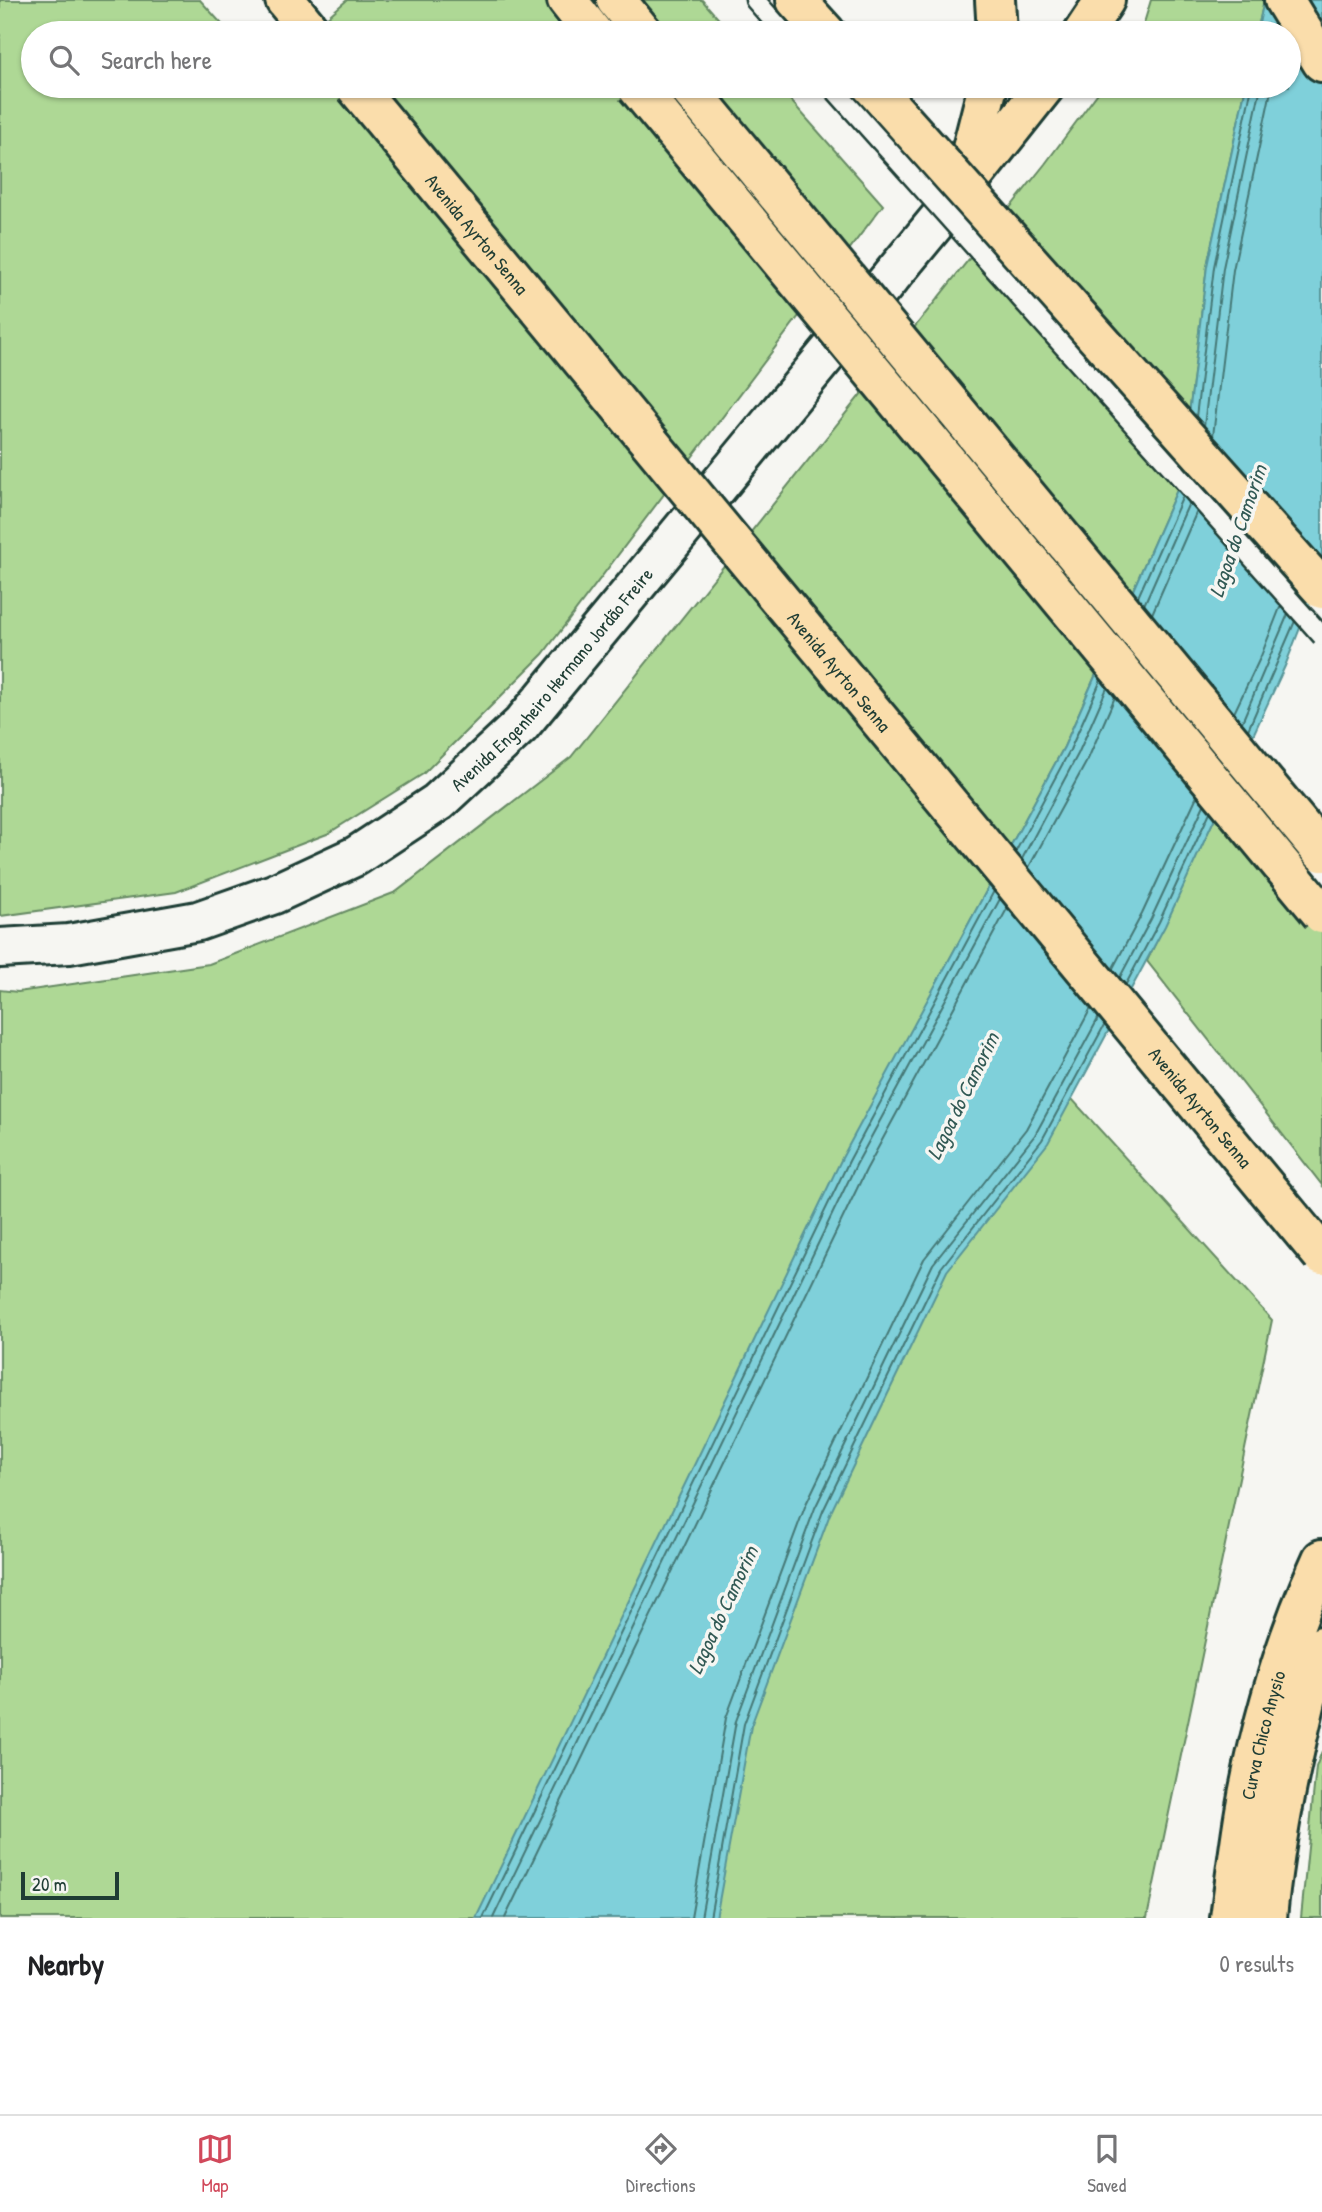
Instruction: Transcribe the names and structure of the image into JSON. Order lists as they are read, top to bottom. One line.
{"streets":{"highway":["Avenida Ayrton Senna","Curva Chico Anysio"],"street":["Avenida Engenheiro Hermano Jordão Freire"]},"water":["Lagoa do Camorim"],"scale_bar":"20 m","page":{"search":"Search here","scale":"20 m","heading":["Nearby","0 results"],"nav":["Map","Directions","Saved"]}}
